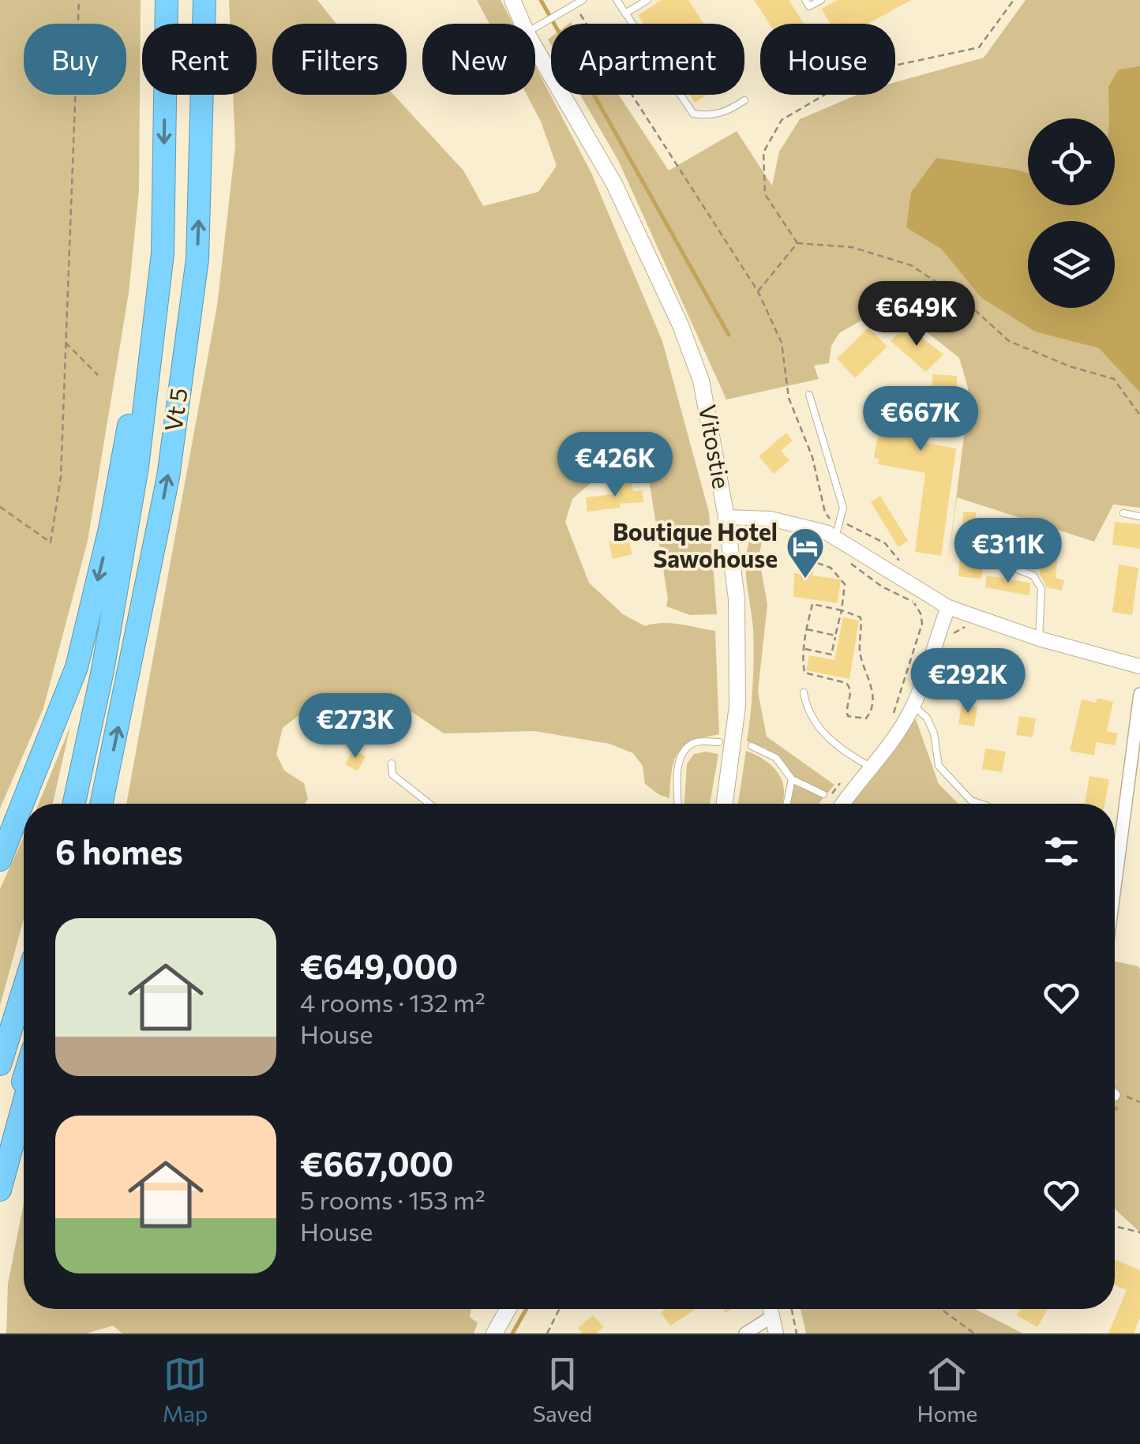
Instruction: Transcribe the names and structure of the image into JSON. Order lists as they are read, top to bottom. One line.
{"streets":{"highway":["Vt 5"],"main road":["Vitostie"]},"places":{"hotel":["Boutique Hotel Sawohouse"]},"page":{"chip":["Buy","Rent","Filters","New","Apartment","House"],"price":["€649K","€667K","€426K","€311K","€292K","€273K"],"heading":"6 homes","list":[{"name":"€649,000","note":"4 rooms · 132 m² · House"},{"name":"€667,000","note":"5 rooms · 153 m² · House"}],"tabs":["Map","Saved","Home"]}}
